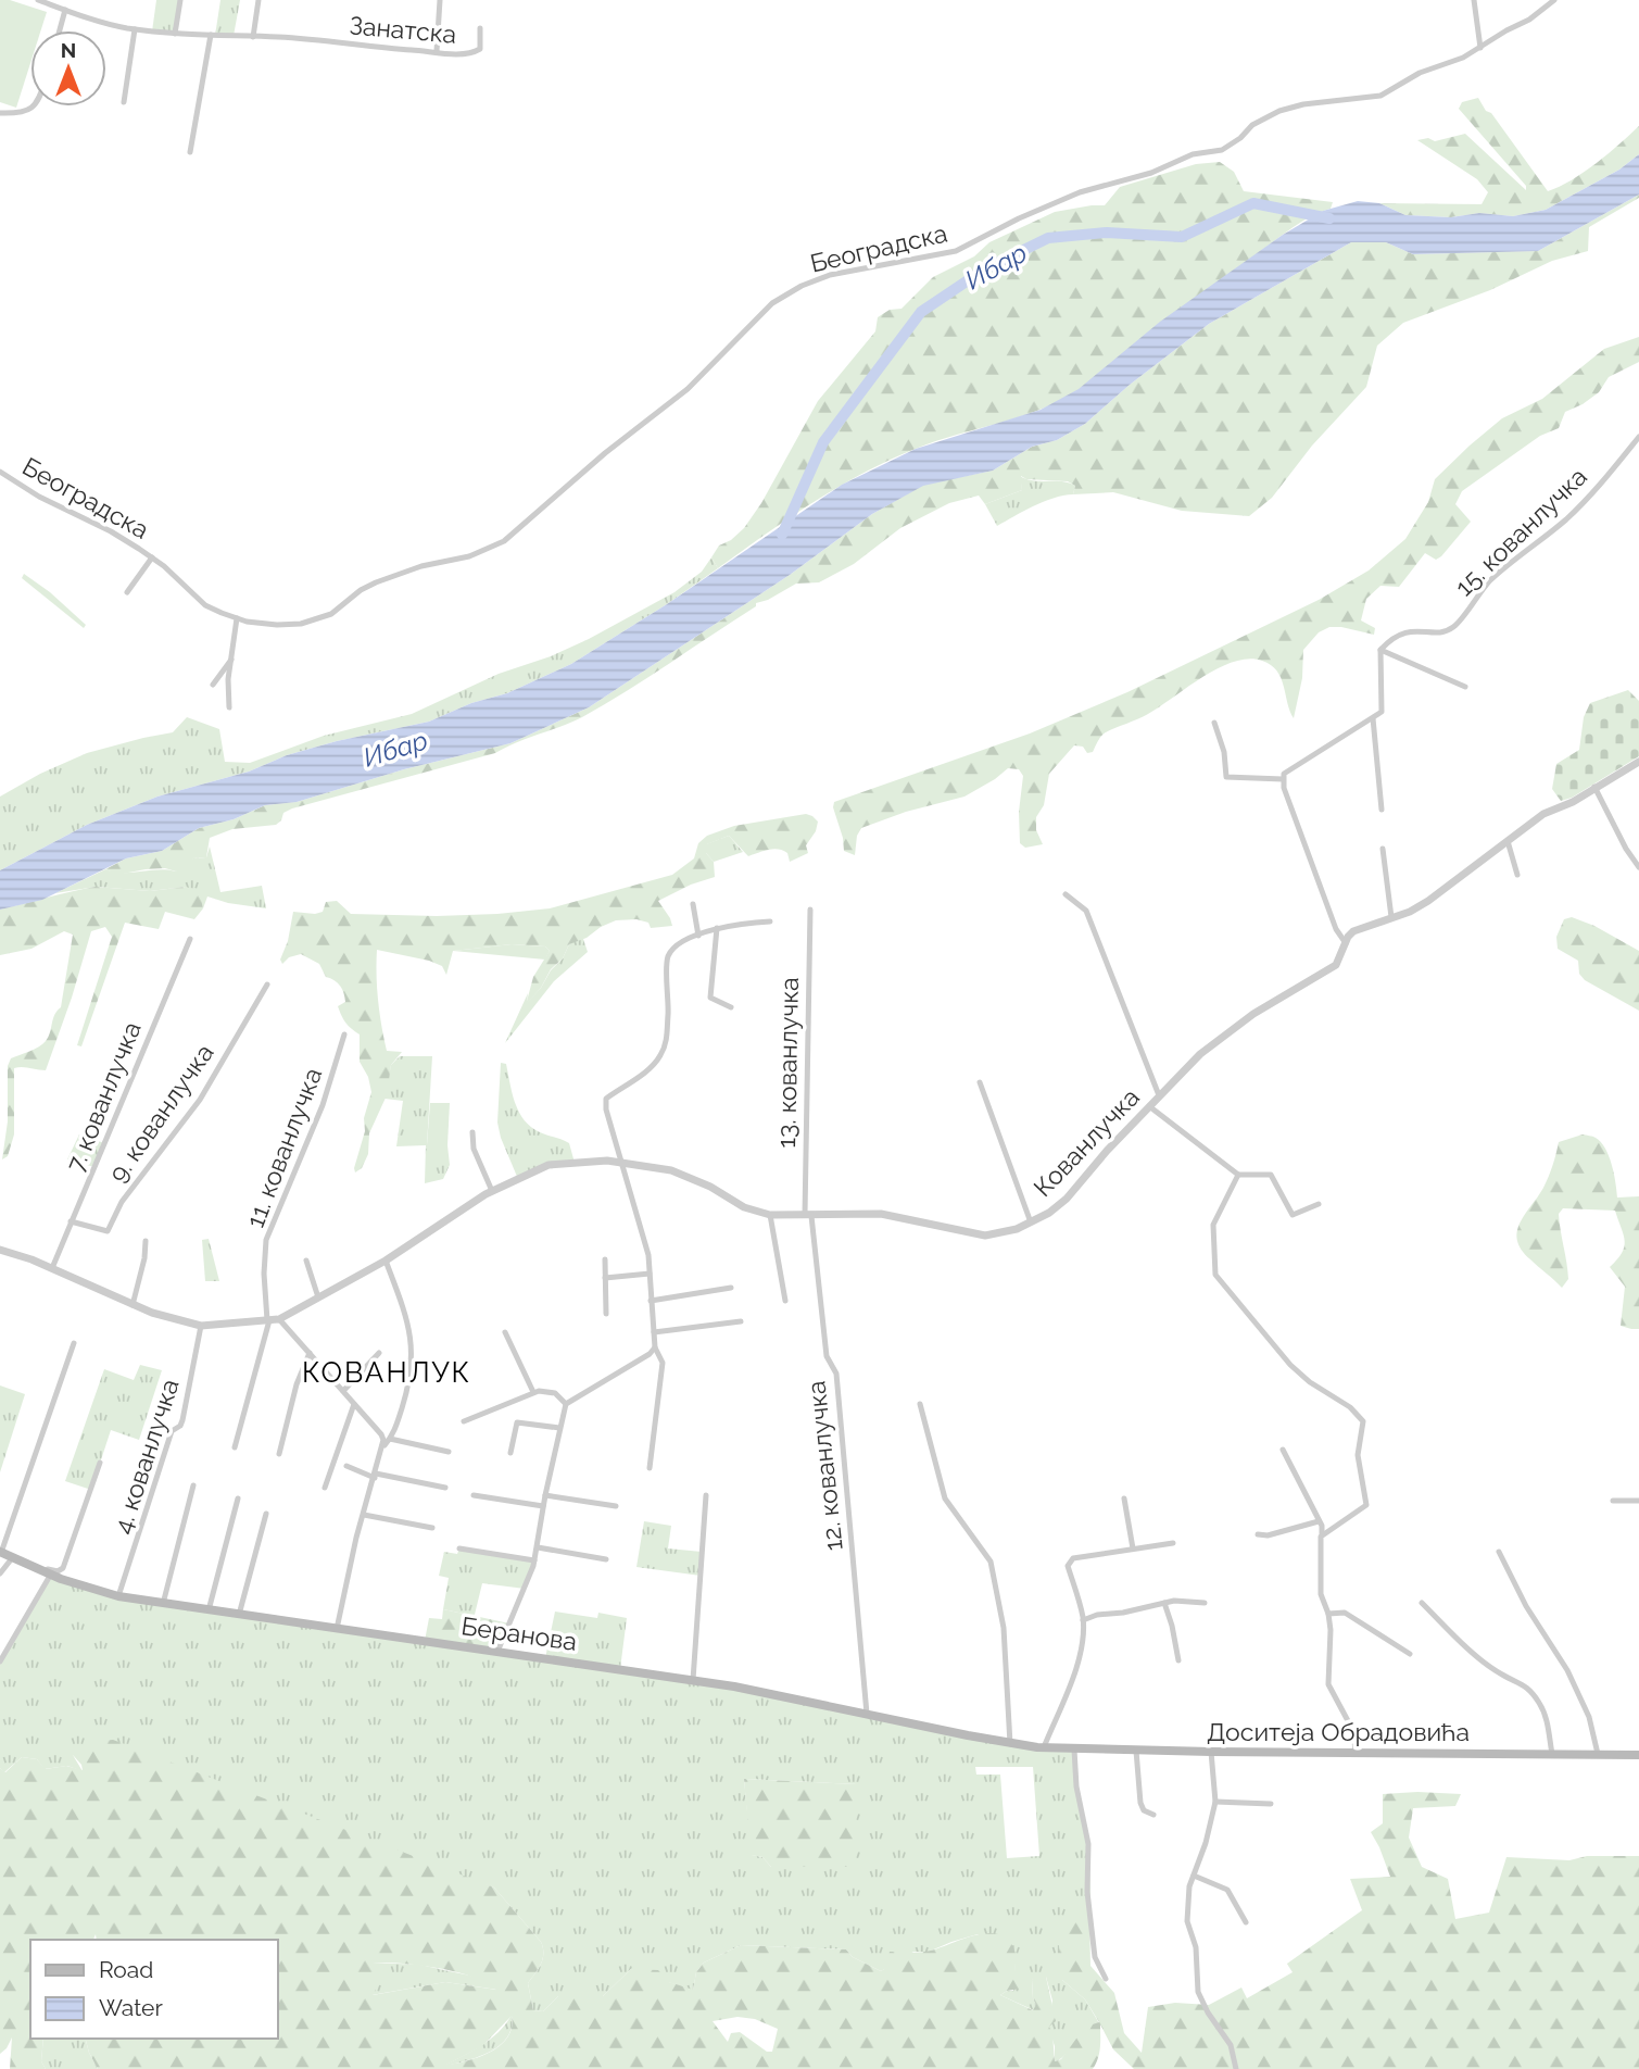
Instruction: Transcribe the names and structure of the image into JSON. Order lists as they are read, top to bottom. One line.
{"streets":{"main road":["Беранова","Доситеја Обрадовића"],"street":["Занатска","Београдска","15. кованлучка","13. кованлучка","7. кованлучка","9. кованлучка","Кованлучка","11. кованлучка","4. кованлучка","12. кованлучка"]},"crossings":[["13. кованлучка","Кованлучка"],["13. кованлучка","12. кованлучка"],["7. кованлучка","9. кованлучка"],["7. кованлучка","Кованлучка"],["Кованлучка","11. кованлучка"],["Кованлучка","4. кованлучка"],["Кованлучка","12. кованлучка"],["4. кованлучка","Беранова"],["12. кованлучка","Беранова"],["Беранова","Доситеја Обрадовића"]],"districts":["КОВАНЛУК"],"water":["Ибар"],"legend":["Road","Water"],"north":"top"}
